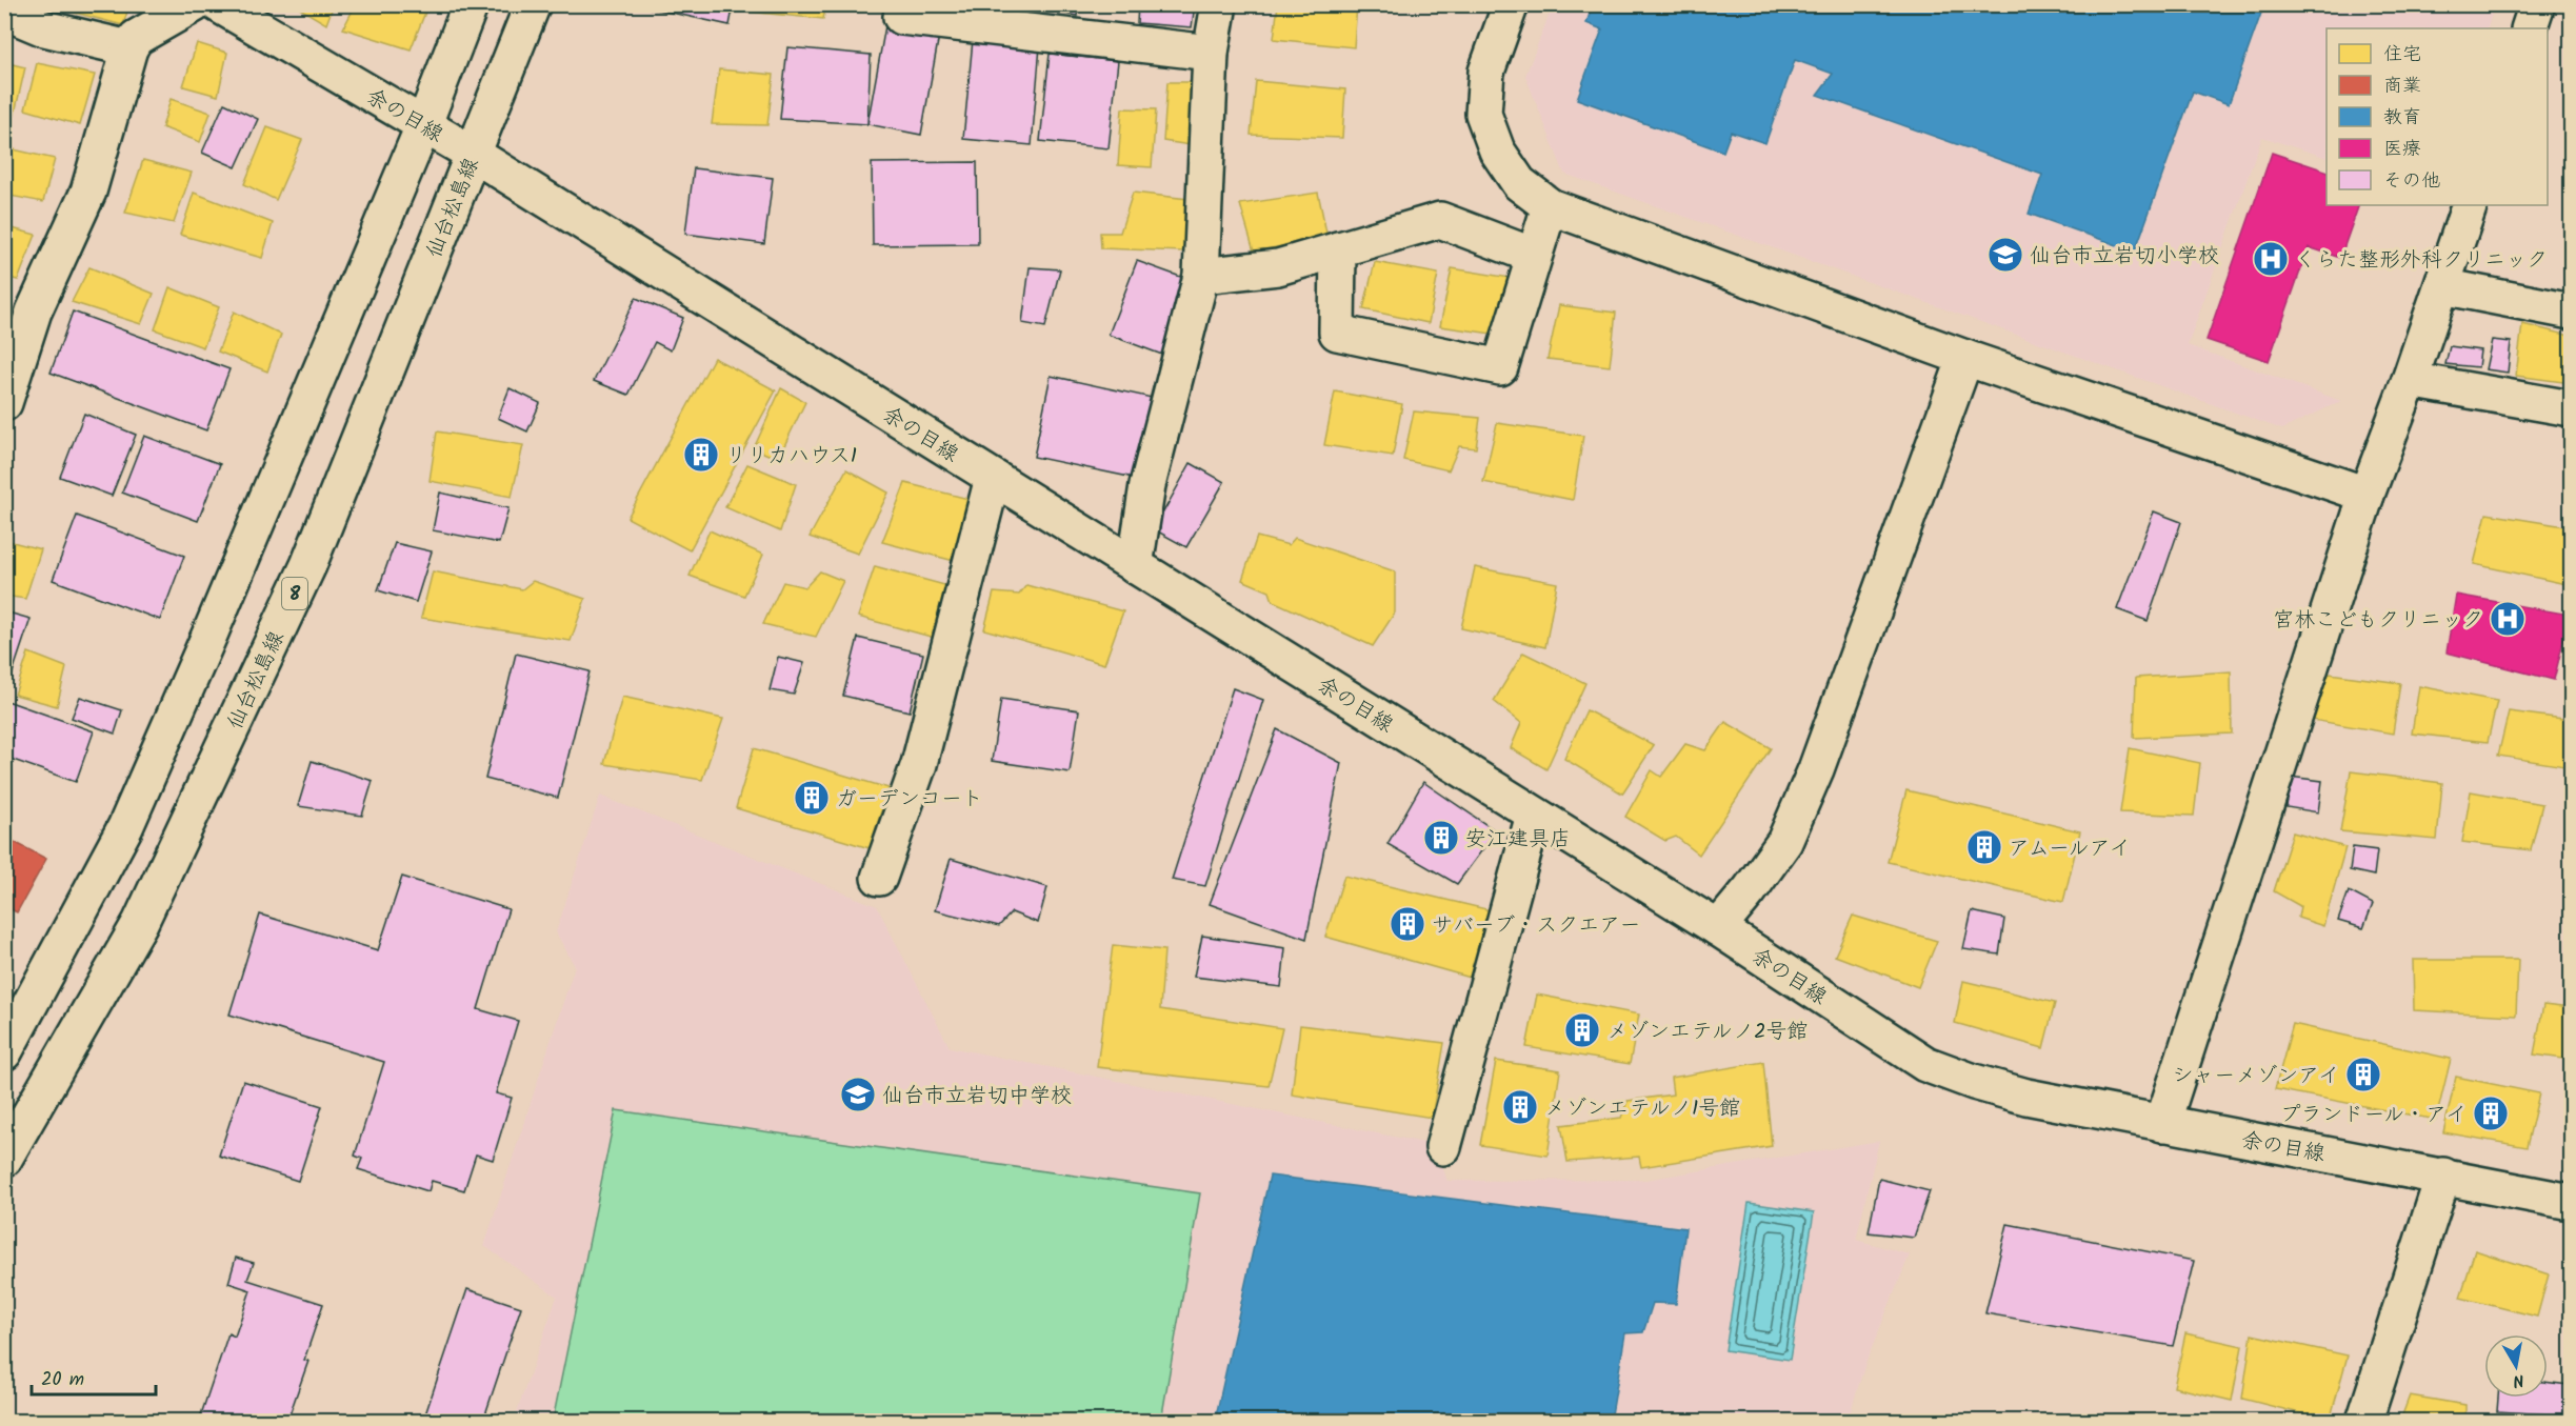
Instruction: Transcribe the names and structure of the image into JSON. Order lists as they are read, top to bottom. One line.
{"streets":{"street":["余の目線","仙台松島線","8"]},"crossings":[["余の目線","仙台松島線"]],"places":{"school or university":["仙台市立岩切小学校","仙台市立岩切中学校"],"hospital":["くらた整形外科クリニック","宮林こどもクリニック"],"building":["リリカハウス1","ガーデンコート","安江建具店","アムールアイ","サバーブ・スクエアー","メゾンエテルノ2号館","シャーメゾンアイ","メゾンエテルノ1号館","プランドール・アイ"]},"legend":["住宅","商業","教育","医療","その他"],"scale_bar":"20 m","north":"bottom"}
